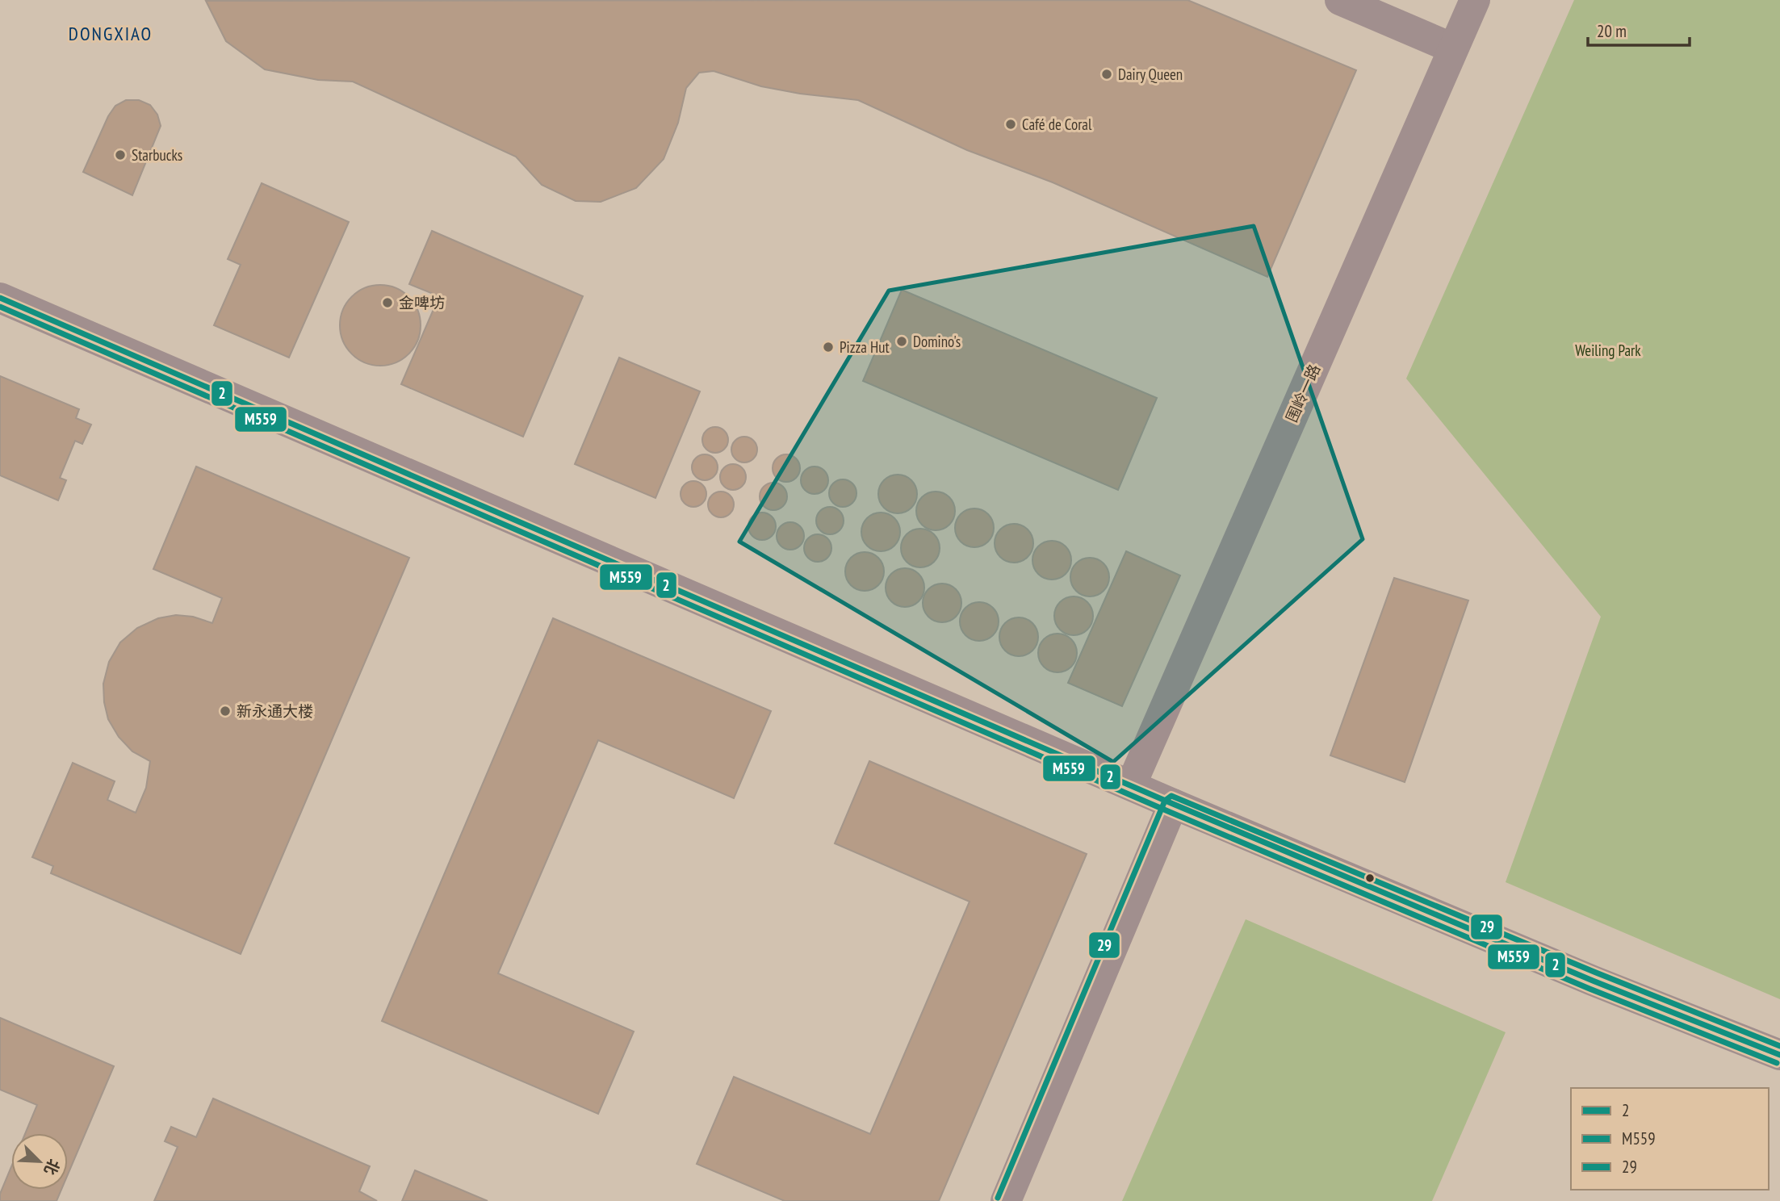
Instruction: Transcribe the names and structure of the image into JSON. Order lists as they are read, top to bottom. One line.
{"streets":{"street":["围岭一路"]},"districts":["DONGXIAO"],"parks":["Weiling Park"],"places":["Dairy Queen","Café de Coral","Starbucks","金啤坊","Domino's","Pizza Hut","新永通大楼"],"lines":["transit line 2","transit line M559","transit line 29"],"legend":["2","M559","29"],"scale_bar":"20 m","north":"bottom right"}
